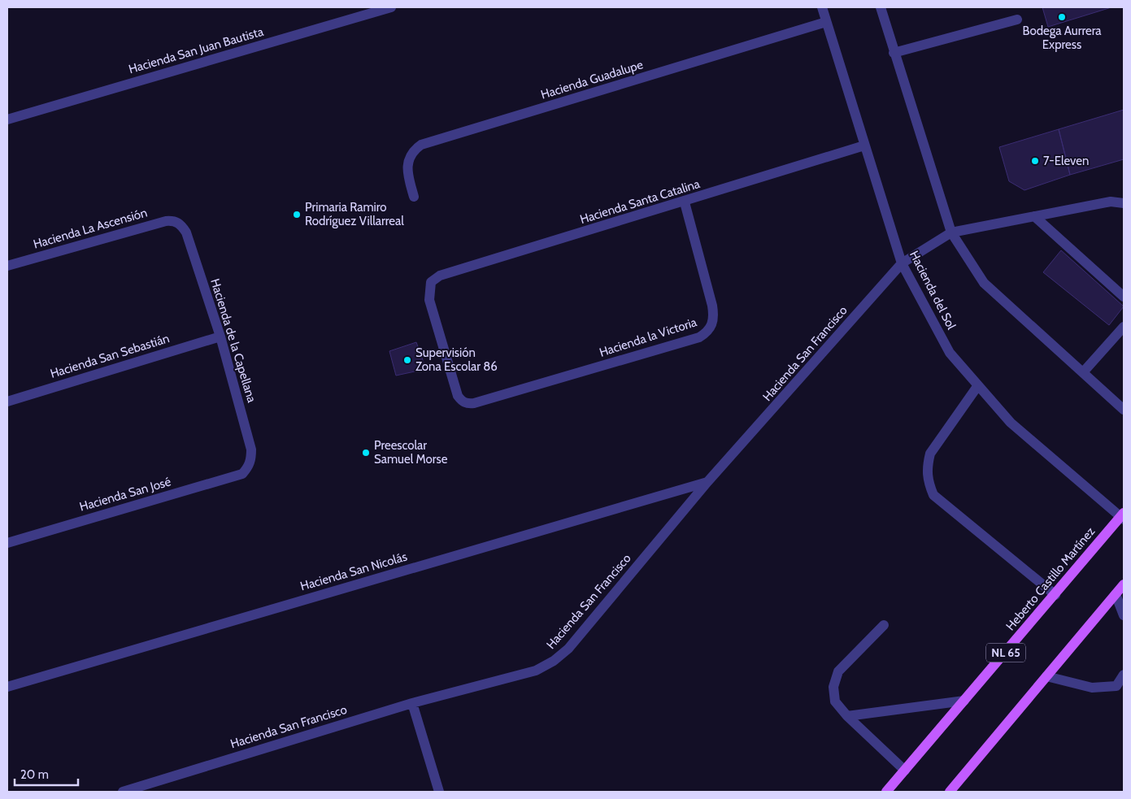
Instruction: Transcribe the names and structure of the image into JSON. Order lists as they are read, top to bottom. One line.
{"streets":{"main road":["Heberto Castillo Martínez","NL 65"],"street":["Hacienda San Juan Bautista","Hacienda Guadalupe","Hacienda Santa Catalina","Hacienda La Ascensión","Hacienda del Sol","Hacienda la Victoria","Hacienda de la Capellana","Hacienda San Francisco","Hacienda San Sebastián","Hacienda San José","Hacienda San Nicolás"]},"crossings":[["Hacienda Guadalupe","Hacienda del Sol"],["Hacienda Santa Catalina","Hacienda del Sol"],["Hacienda Santa Catalina","Hacienda la Victoria"],["Hacienda La Ascensión","Hacienda de la Capellana"],["Hacienda del Sol","Hacienda San Francisco"],["Hacienda del Sol","Heberto Castillo Martínez"],["Hacienda de la Capellana","Hacienda San Sebastián"],["Hacienda de la Capellana","Hacienda San José"],["Hacienda San Francisco","Hacienda San Nicolás"]],"places":["Bodega Aurrera Express","7-Eleven","Primaria Ramiro Rodríguez Villarreal","Supervisión Zona Escolar 86","Preescolar Samuel Morse"],"scale_bar":"20 m"}
